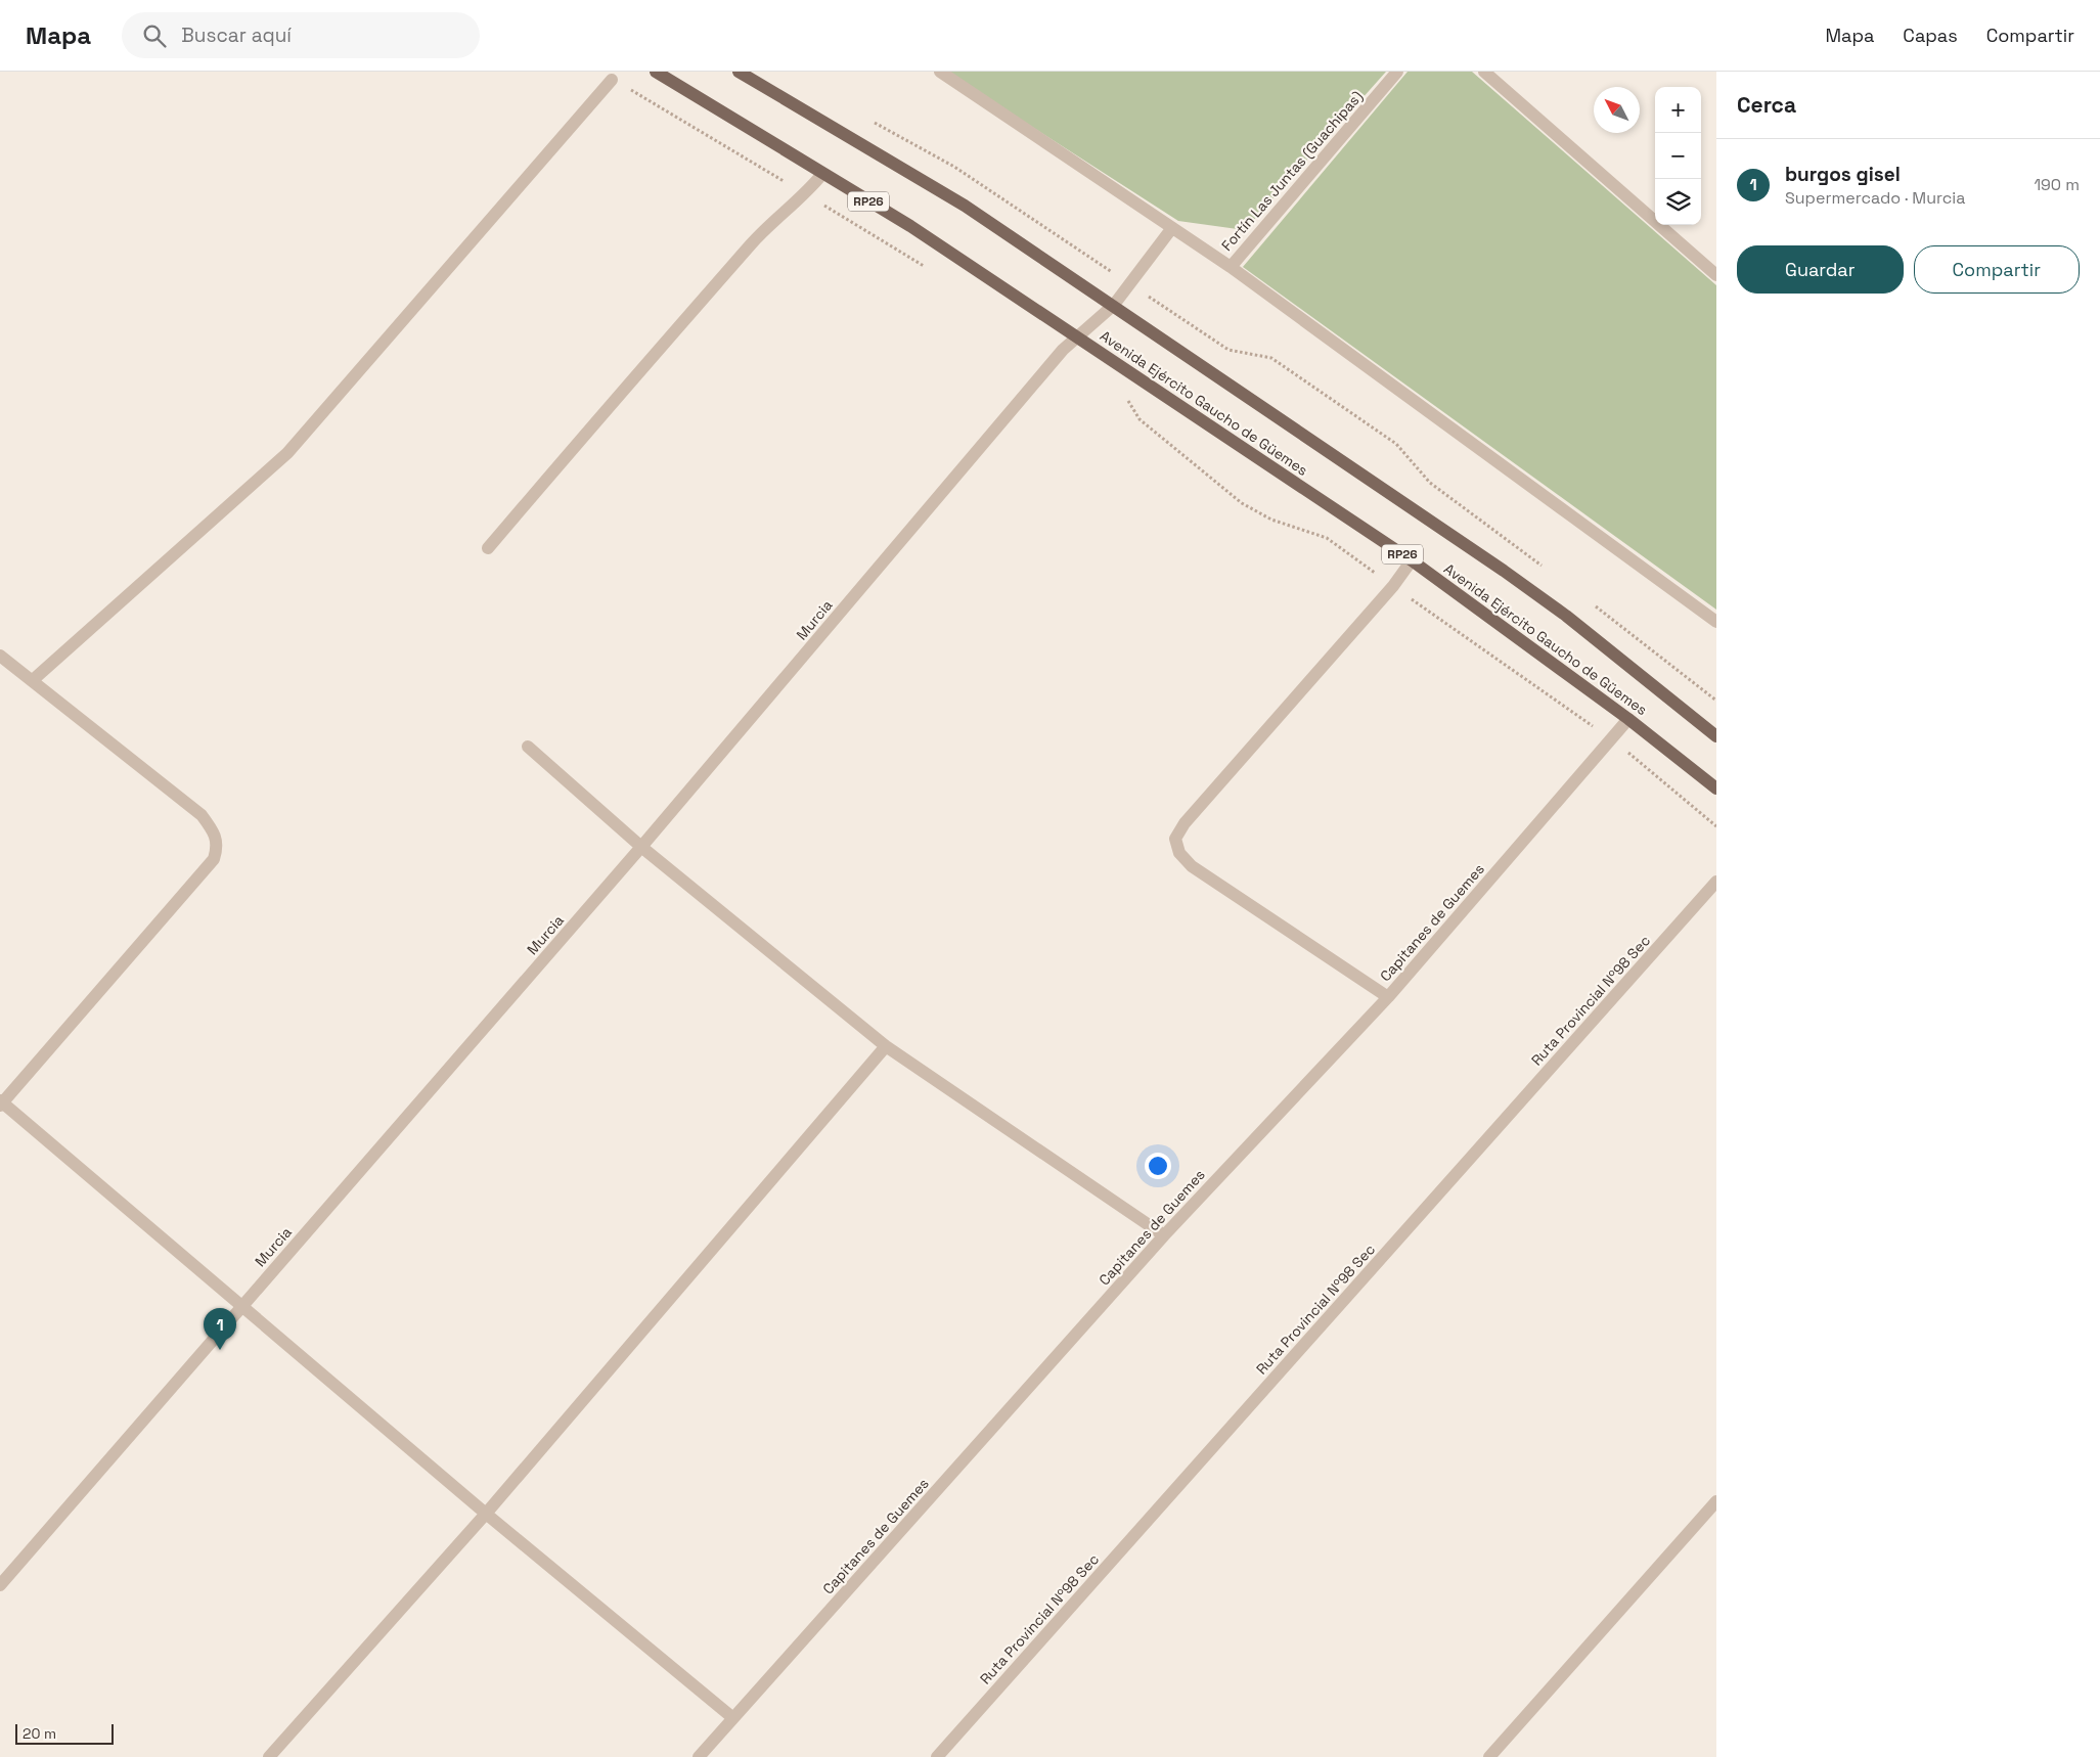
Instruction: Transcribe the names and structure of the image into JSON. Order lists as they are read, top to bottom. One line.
{"streets":{"main road":["RP26","Avenida Ejército Gaucho de Güemes"],"street":["Fortín Las Juntas (Guachipas)","Murcia","Capitanes de Guemes","Ruta Provincial Nº98 Sec"]},"crossings":[["Avenida Ejército Gaucho de Güemes","Murcia"],["Avenida Ejército Gaucho de Güemes","Capitanes de Guemes"]],"scale_bar":"20 m","north":"top left","page":{"header":"Mapa","search":"Buscar aquí","nav":["Mapa","Capas","Compartir"],"heading":"Cerca","map_buttons":["+","−"],"list":[{"mark":"1","name":"burgos gisel","note":"Supermercado · Murcia","value":"190 m"}],"buttons":["Guardar","Compartir"],"pins":"1","scale":"20 m"}}
